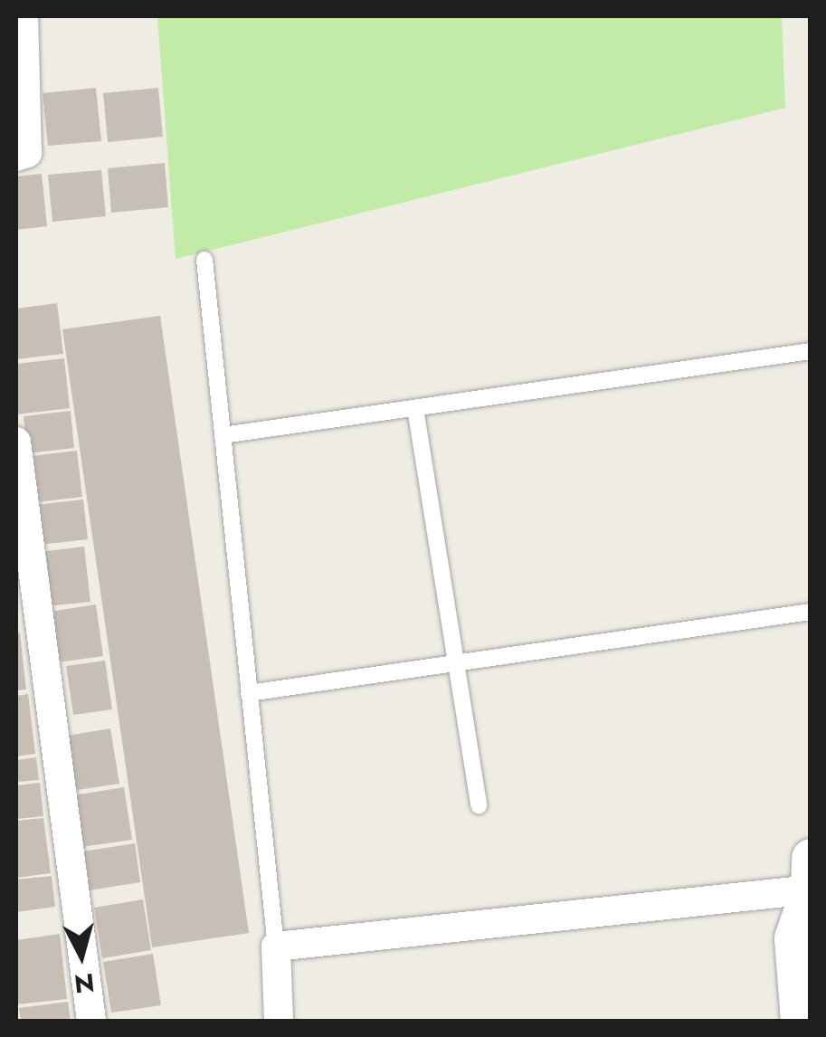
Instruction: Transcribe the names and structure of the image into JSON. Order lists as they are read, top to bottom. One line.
{"north":"bottom"}
